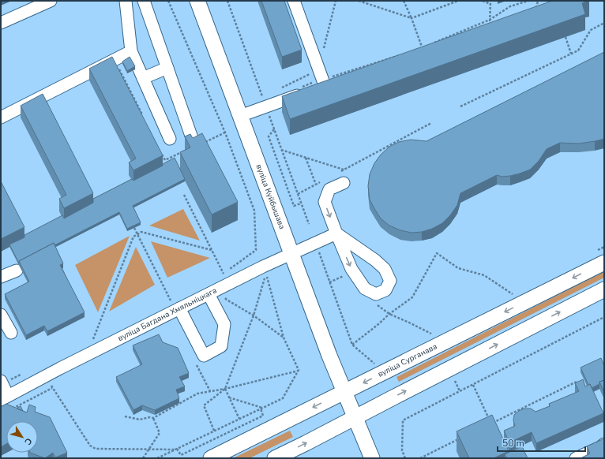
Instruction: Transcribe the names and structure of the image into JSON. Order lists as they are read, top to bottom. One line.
{"streets":{"main road":["вуліца Куйбышава","вуліца Сурганава"],"street":["вуліца Багдана Хмяльніцкага"]},"crossings":[["вуліца Куйбышава","вуліца Багдана Хмяльніцкага"],["вуліца Куйбышава","вуліца Сурганава"]],"scale_bar":"50 m","north":"bottom right"}
